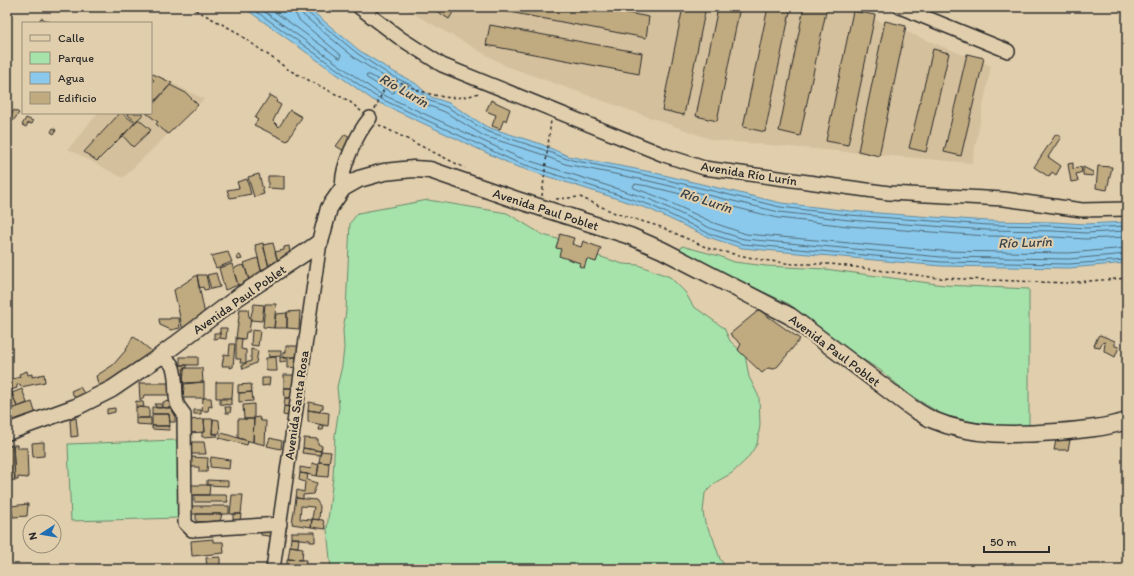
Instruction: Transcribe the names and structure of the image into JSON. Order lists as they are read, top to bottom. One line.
{"streets":{"main road":["Avenida Paul Poblet"],"street":["Avenida Río Lurín","Avenida Santa Rosa"]},"crossings":[["Avenida Paul Poblet","Avenida Santa Rosa"]],"water":["Río Lurín"],"legend":["Calle","Parque","Agua","Edificio"],"scale_bar":"50 m","north":"left"}
